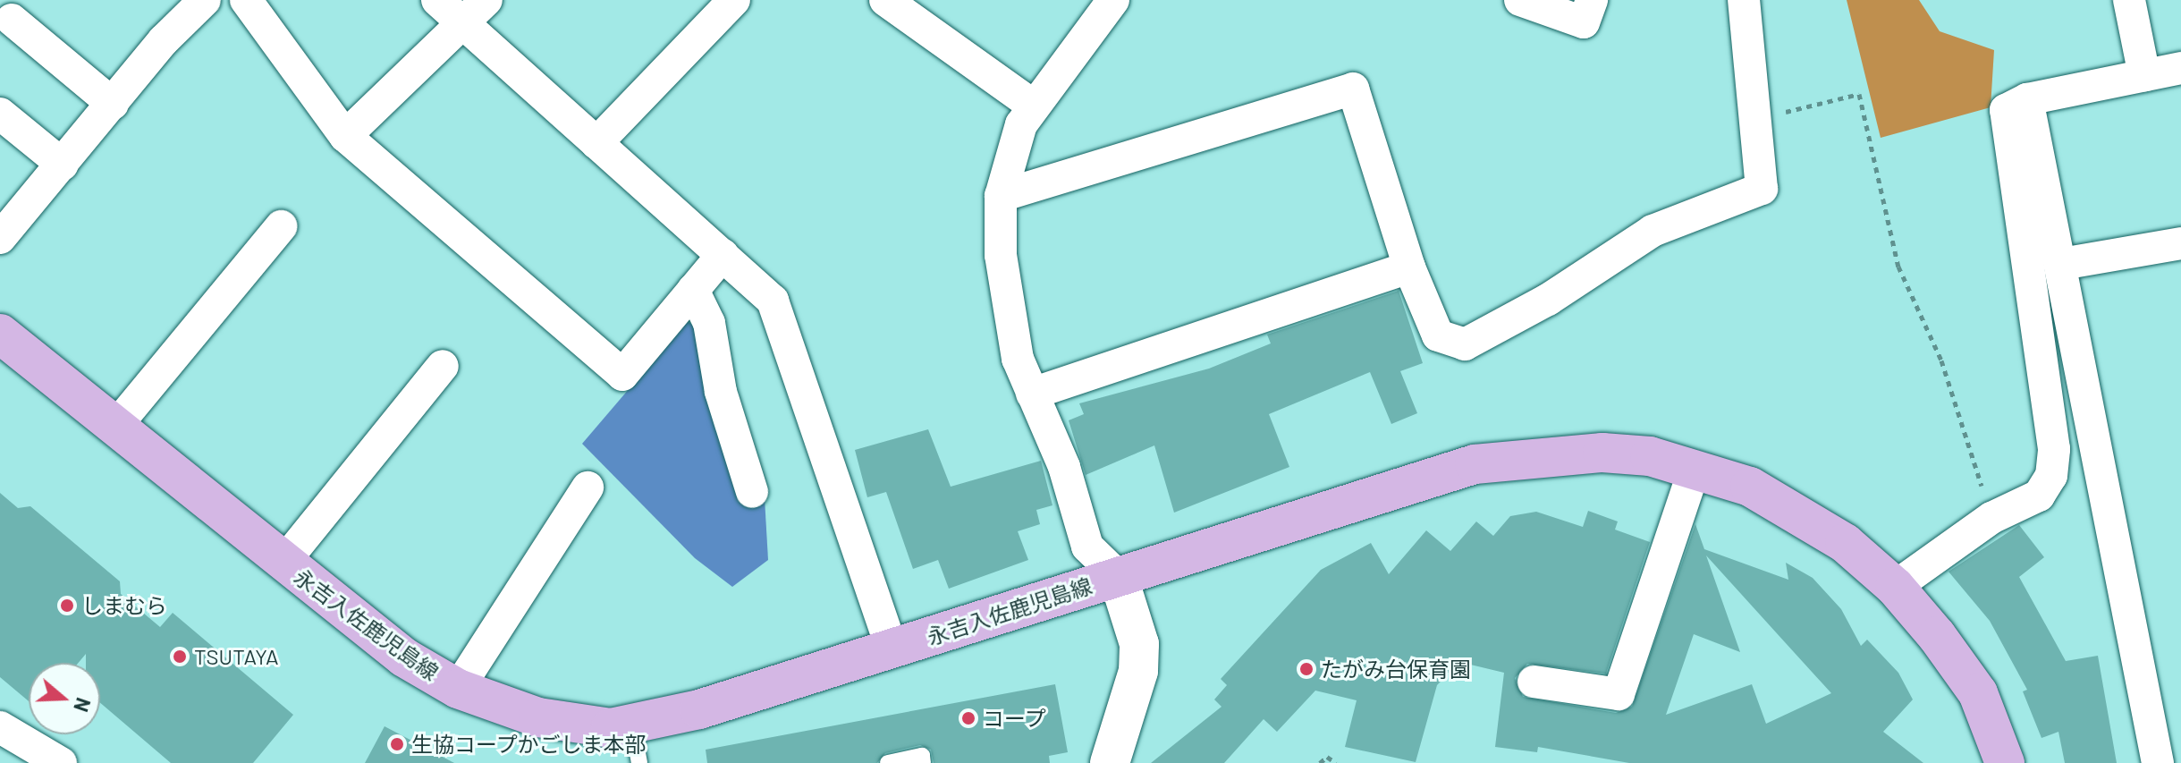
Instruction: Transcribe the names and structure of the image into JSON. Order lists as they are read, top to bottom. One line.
{"streets":{"main road":["永吉入佐鹿児島線"]},"places":["しまむら","TSUTAYA","たがみ台保育園","コープ","生協コープかごしま本部"],"north":"right"}
